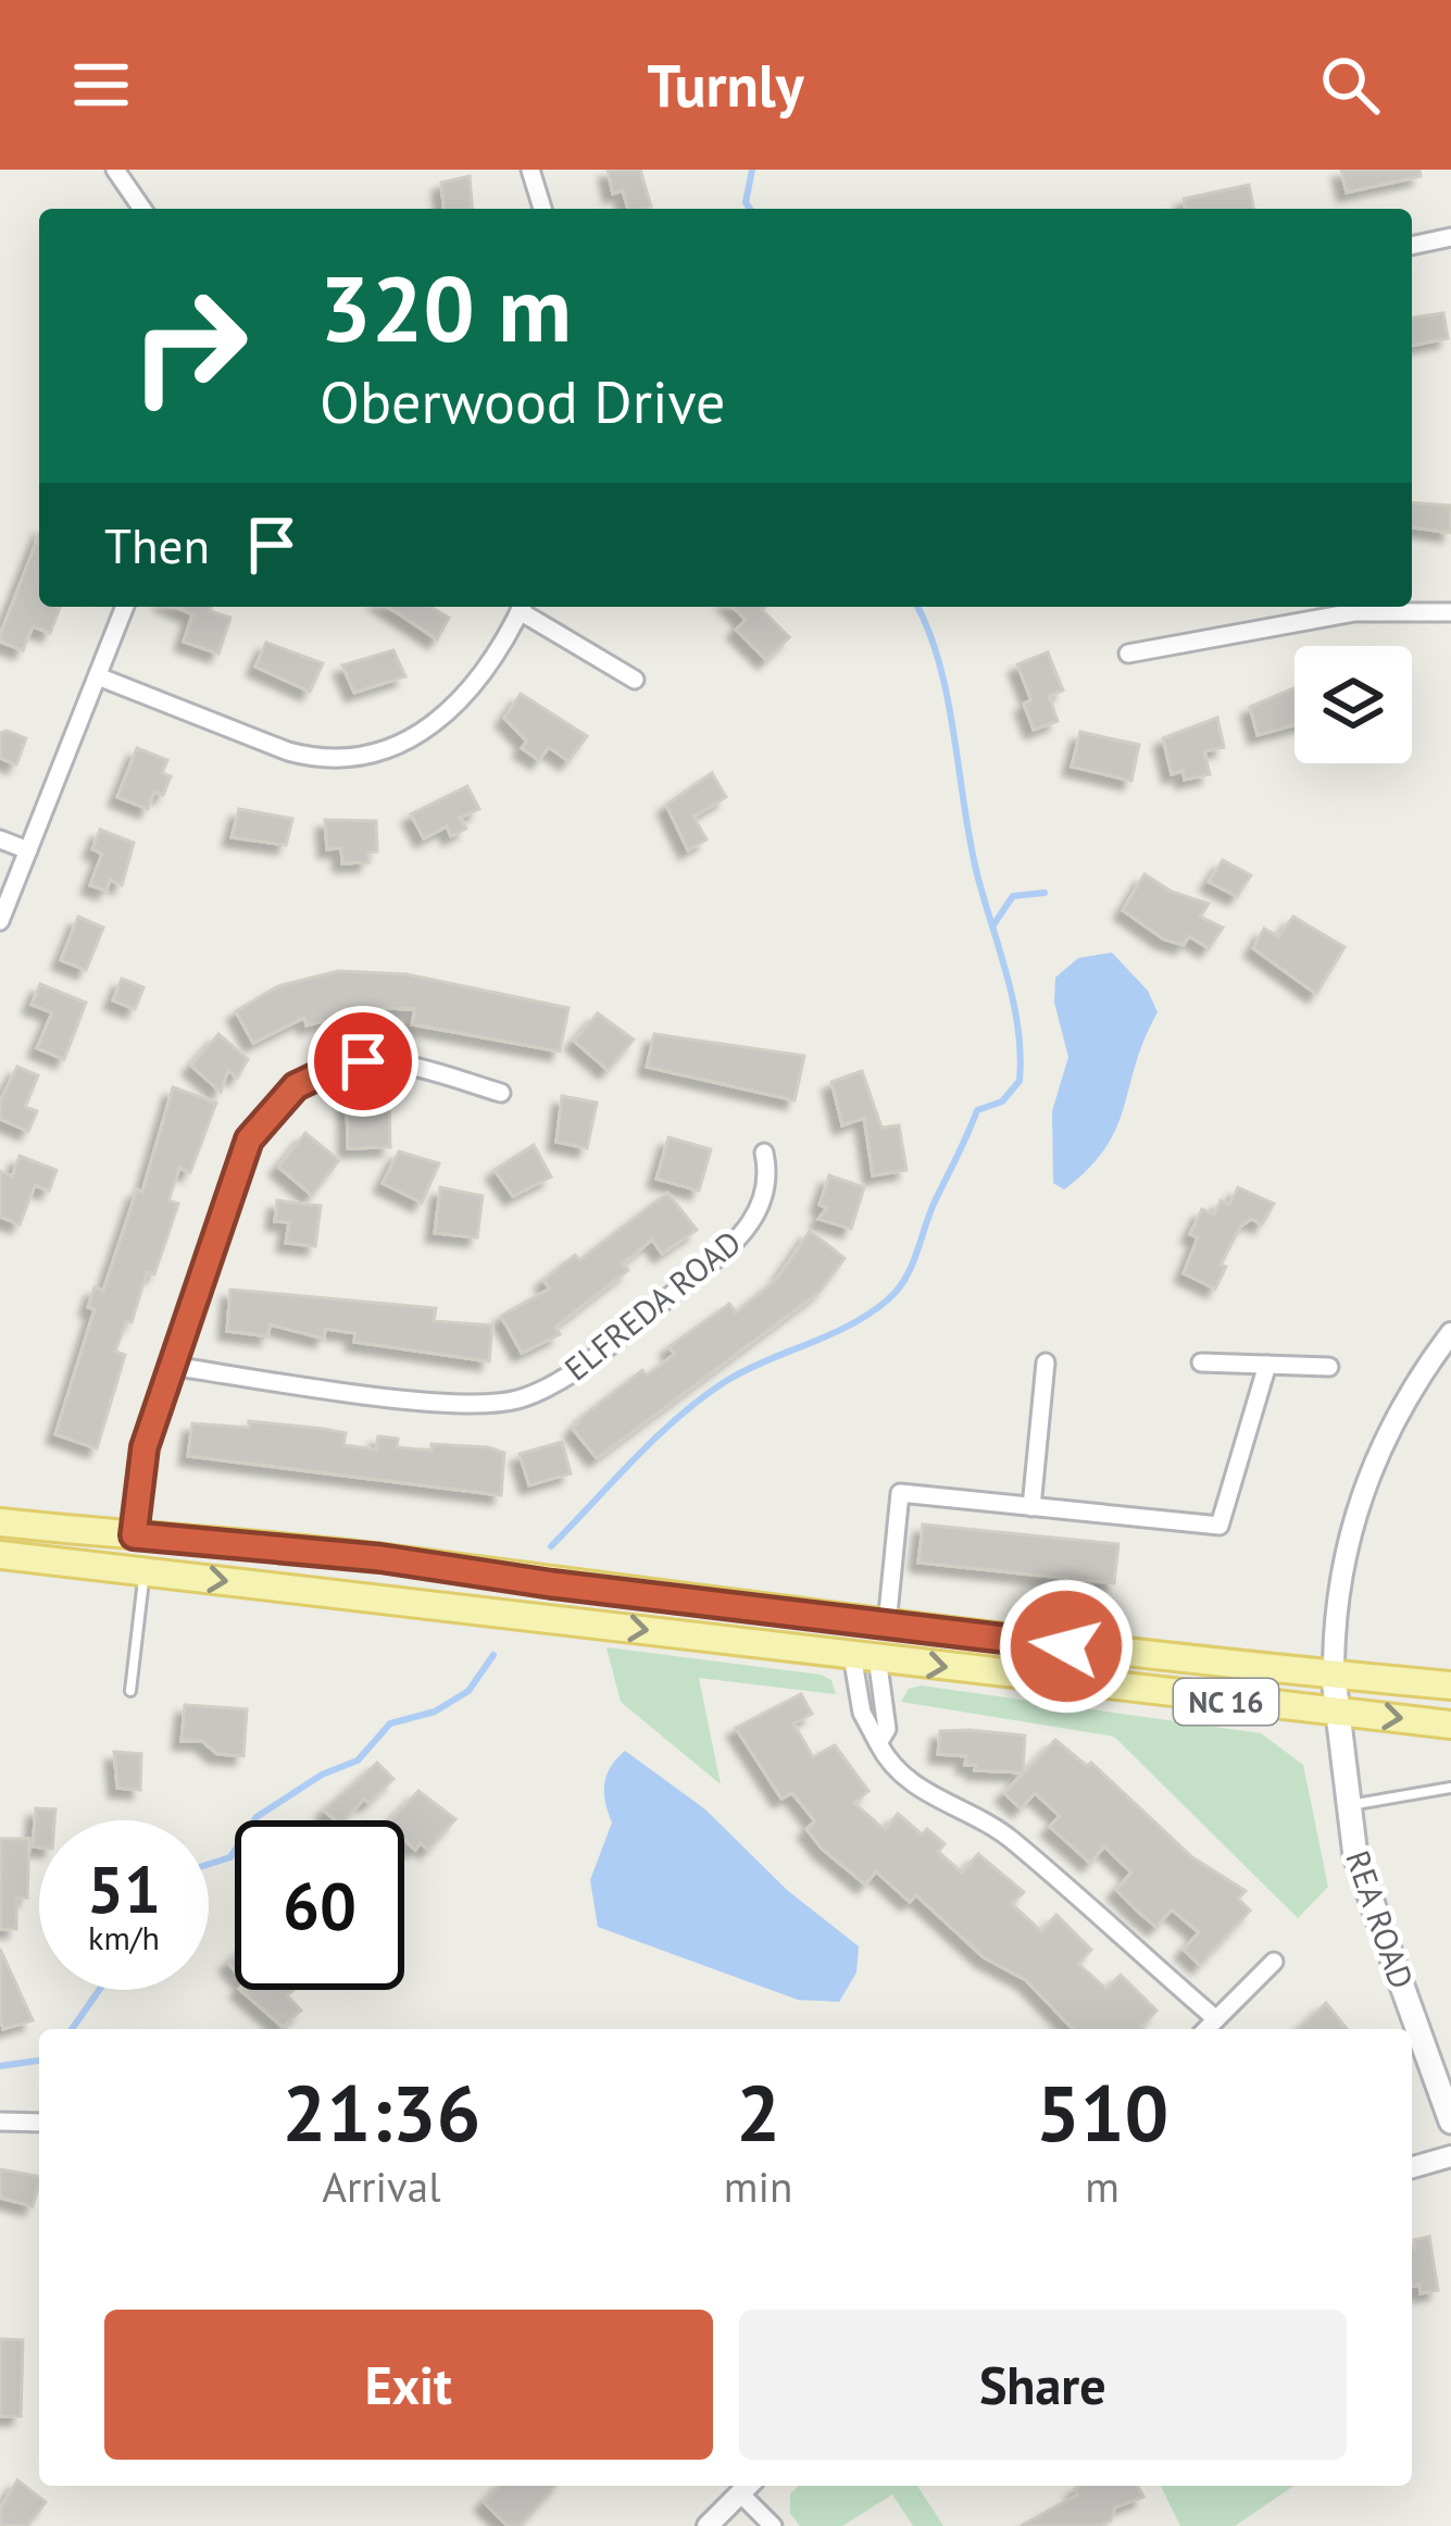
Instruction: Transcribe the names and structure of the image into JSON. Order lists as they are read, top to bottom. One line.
{"streets":{"main road":["NC 16","REA ROAD"],"street":["ELFREDA ROAD"]},"crossings":[["NC 16","REA ROAD"]],"page":{"header":"Turnly","turn":["320 m","Oberwood Drive"],"then":"Then","speed":"51 km/h","limit":"60","eta":["21:36","Arrival","2","min","510","m"],"buttons":["Exit","Share"]}}
